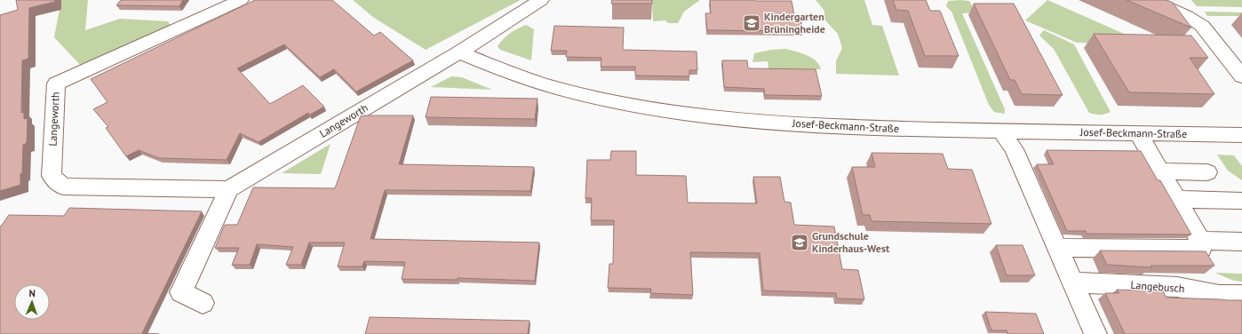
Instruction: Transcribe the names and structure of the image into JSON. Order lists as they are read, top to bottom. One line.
{"streets":{"street":["Langeworth","Josef-Beckmann-Straße","Langebusch"]},"crossings":[["Langeworth","Josef-Beckmann-Straße"]],"places":{"school or university":["Kindergarten Brüningheide","Grundschule Kinderhaus-West"]},"north":"top"}
